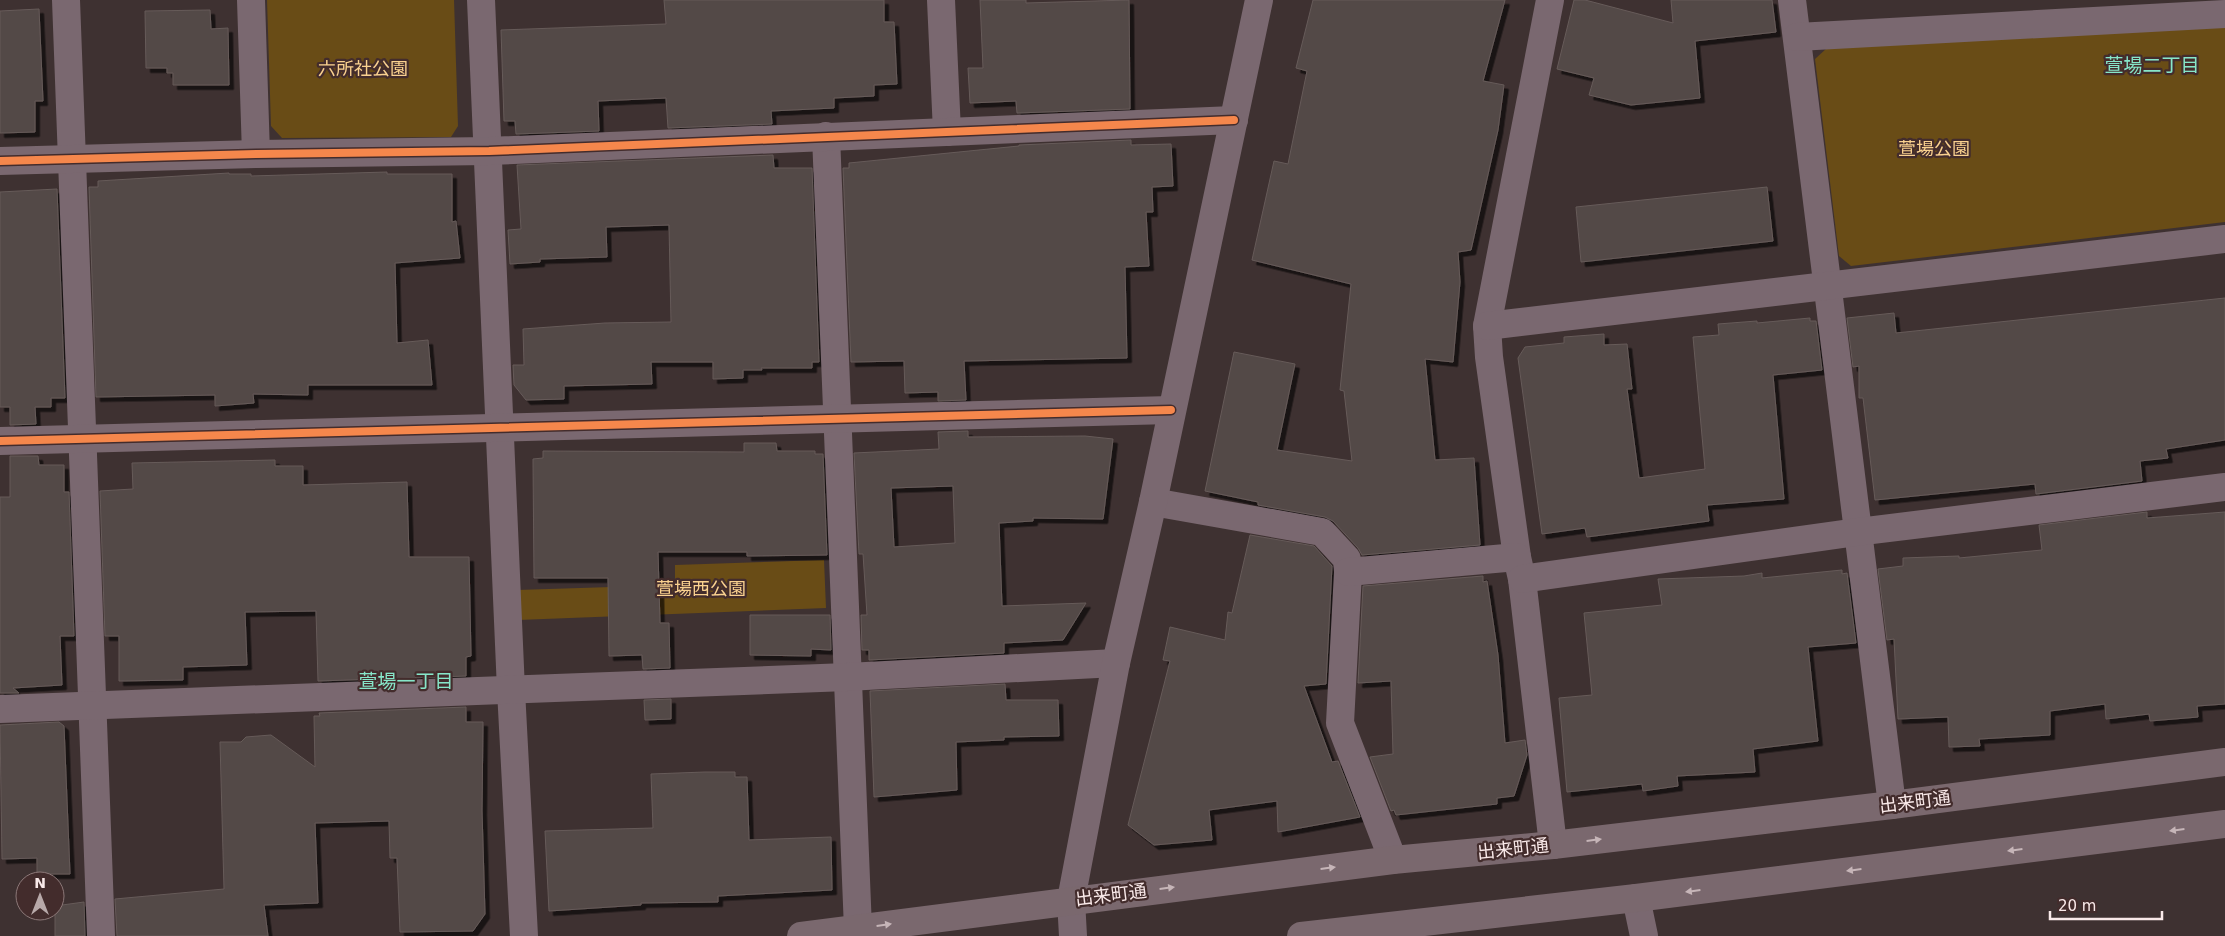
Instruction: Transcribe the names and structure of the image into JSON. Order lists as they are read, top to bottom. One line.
{"streets":{"main road":["出来町通"]},"districts":["萱場二丁目","萱場一丁目"],"parks":["六所社公園","萱場公園","萱場西公園"],"scale_bar":"20 m","north":"top"}
